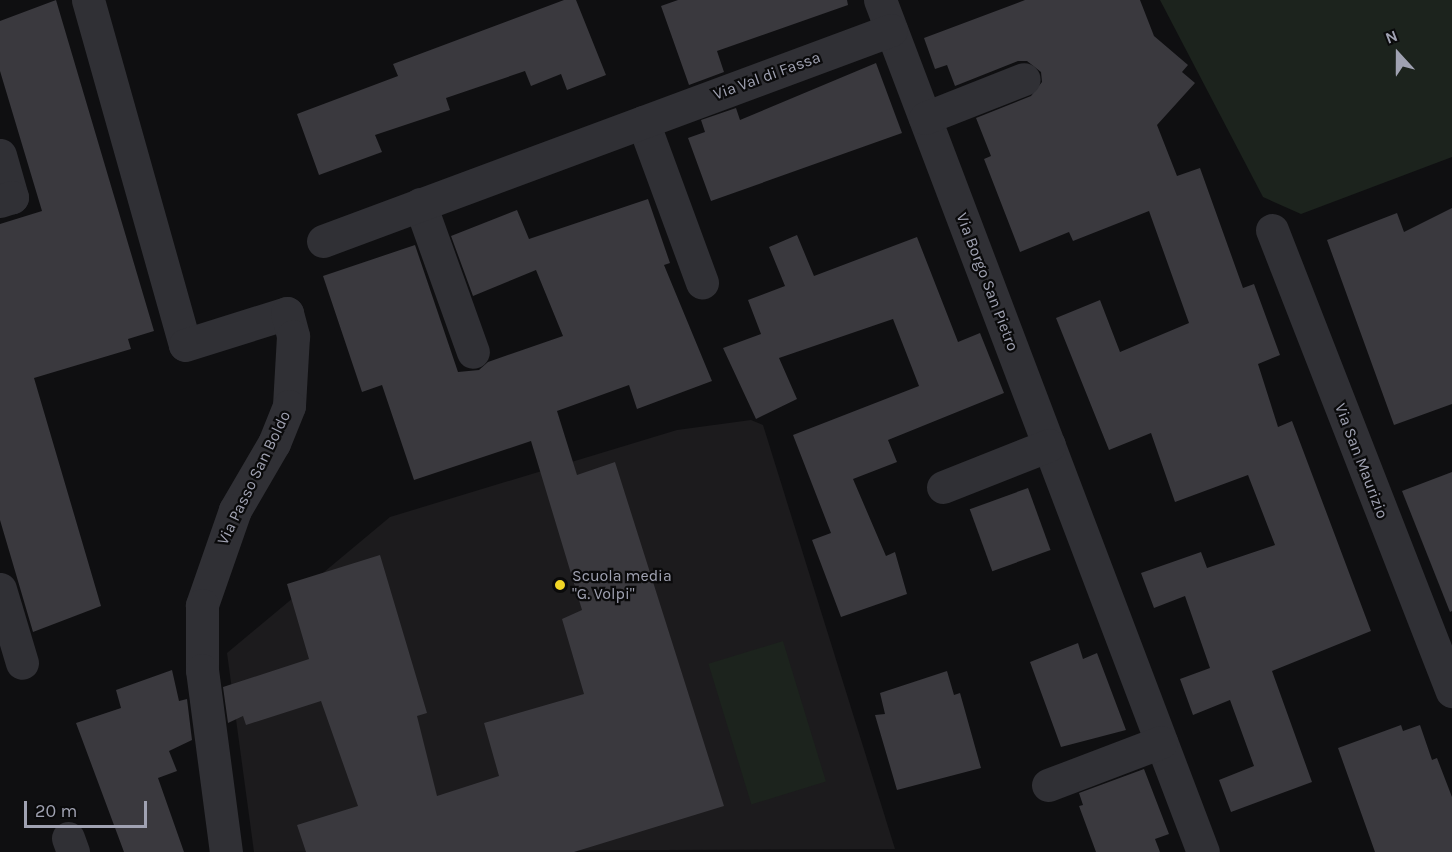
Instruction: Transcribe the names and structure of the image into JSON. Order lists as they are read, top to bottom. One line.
{"streets":{"street":["Via Val di Fassa","Via Borgo San Pietro","Via San Maurizio","Via Passo San Boldo"]},"crossings":[["Via Val di Fassa","Via Borgo San Pietro"]],"places":["Scuola media \"G. Volpi\""],"scale_bar":"20 m","north":"top"}
